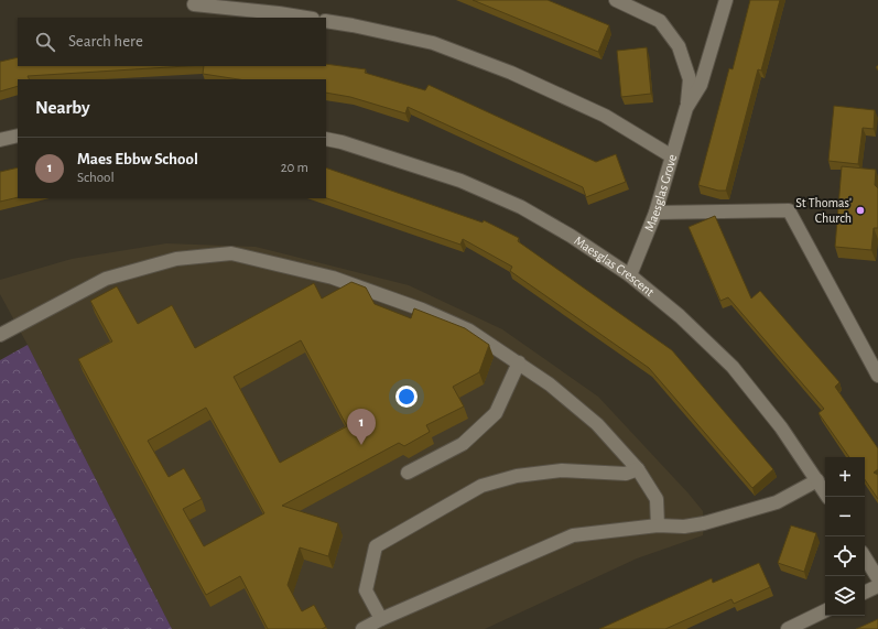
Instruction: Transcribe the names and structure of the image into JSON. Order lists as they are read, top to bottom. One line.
{"streets":{"street":["Maesglas Grove","Maesglas Crescent"]},"crossings":[["Maesglas Grove","Maesglas Crescent"]],"places":["St Thomas' Church"],"page":{"search":"Search here","heading":"Nearby","list":[{"mark":"1","name":"Maes Ebbw School","note":"School","value":"20 m"}],"pins":"1","map_buttons":["+","−"]}}
